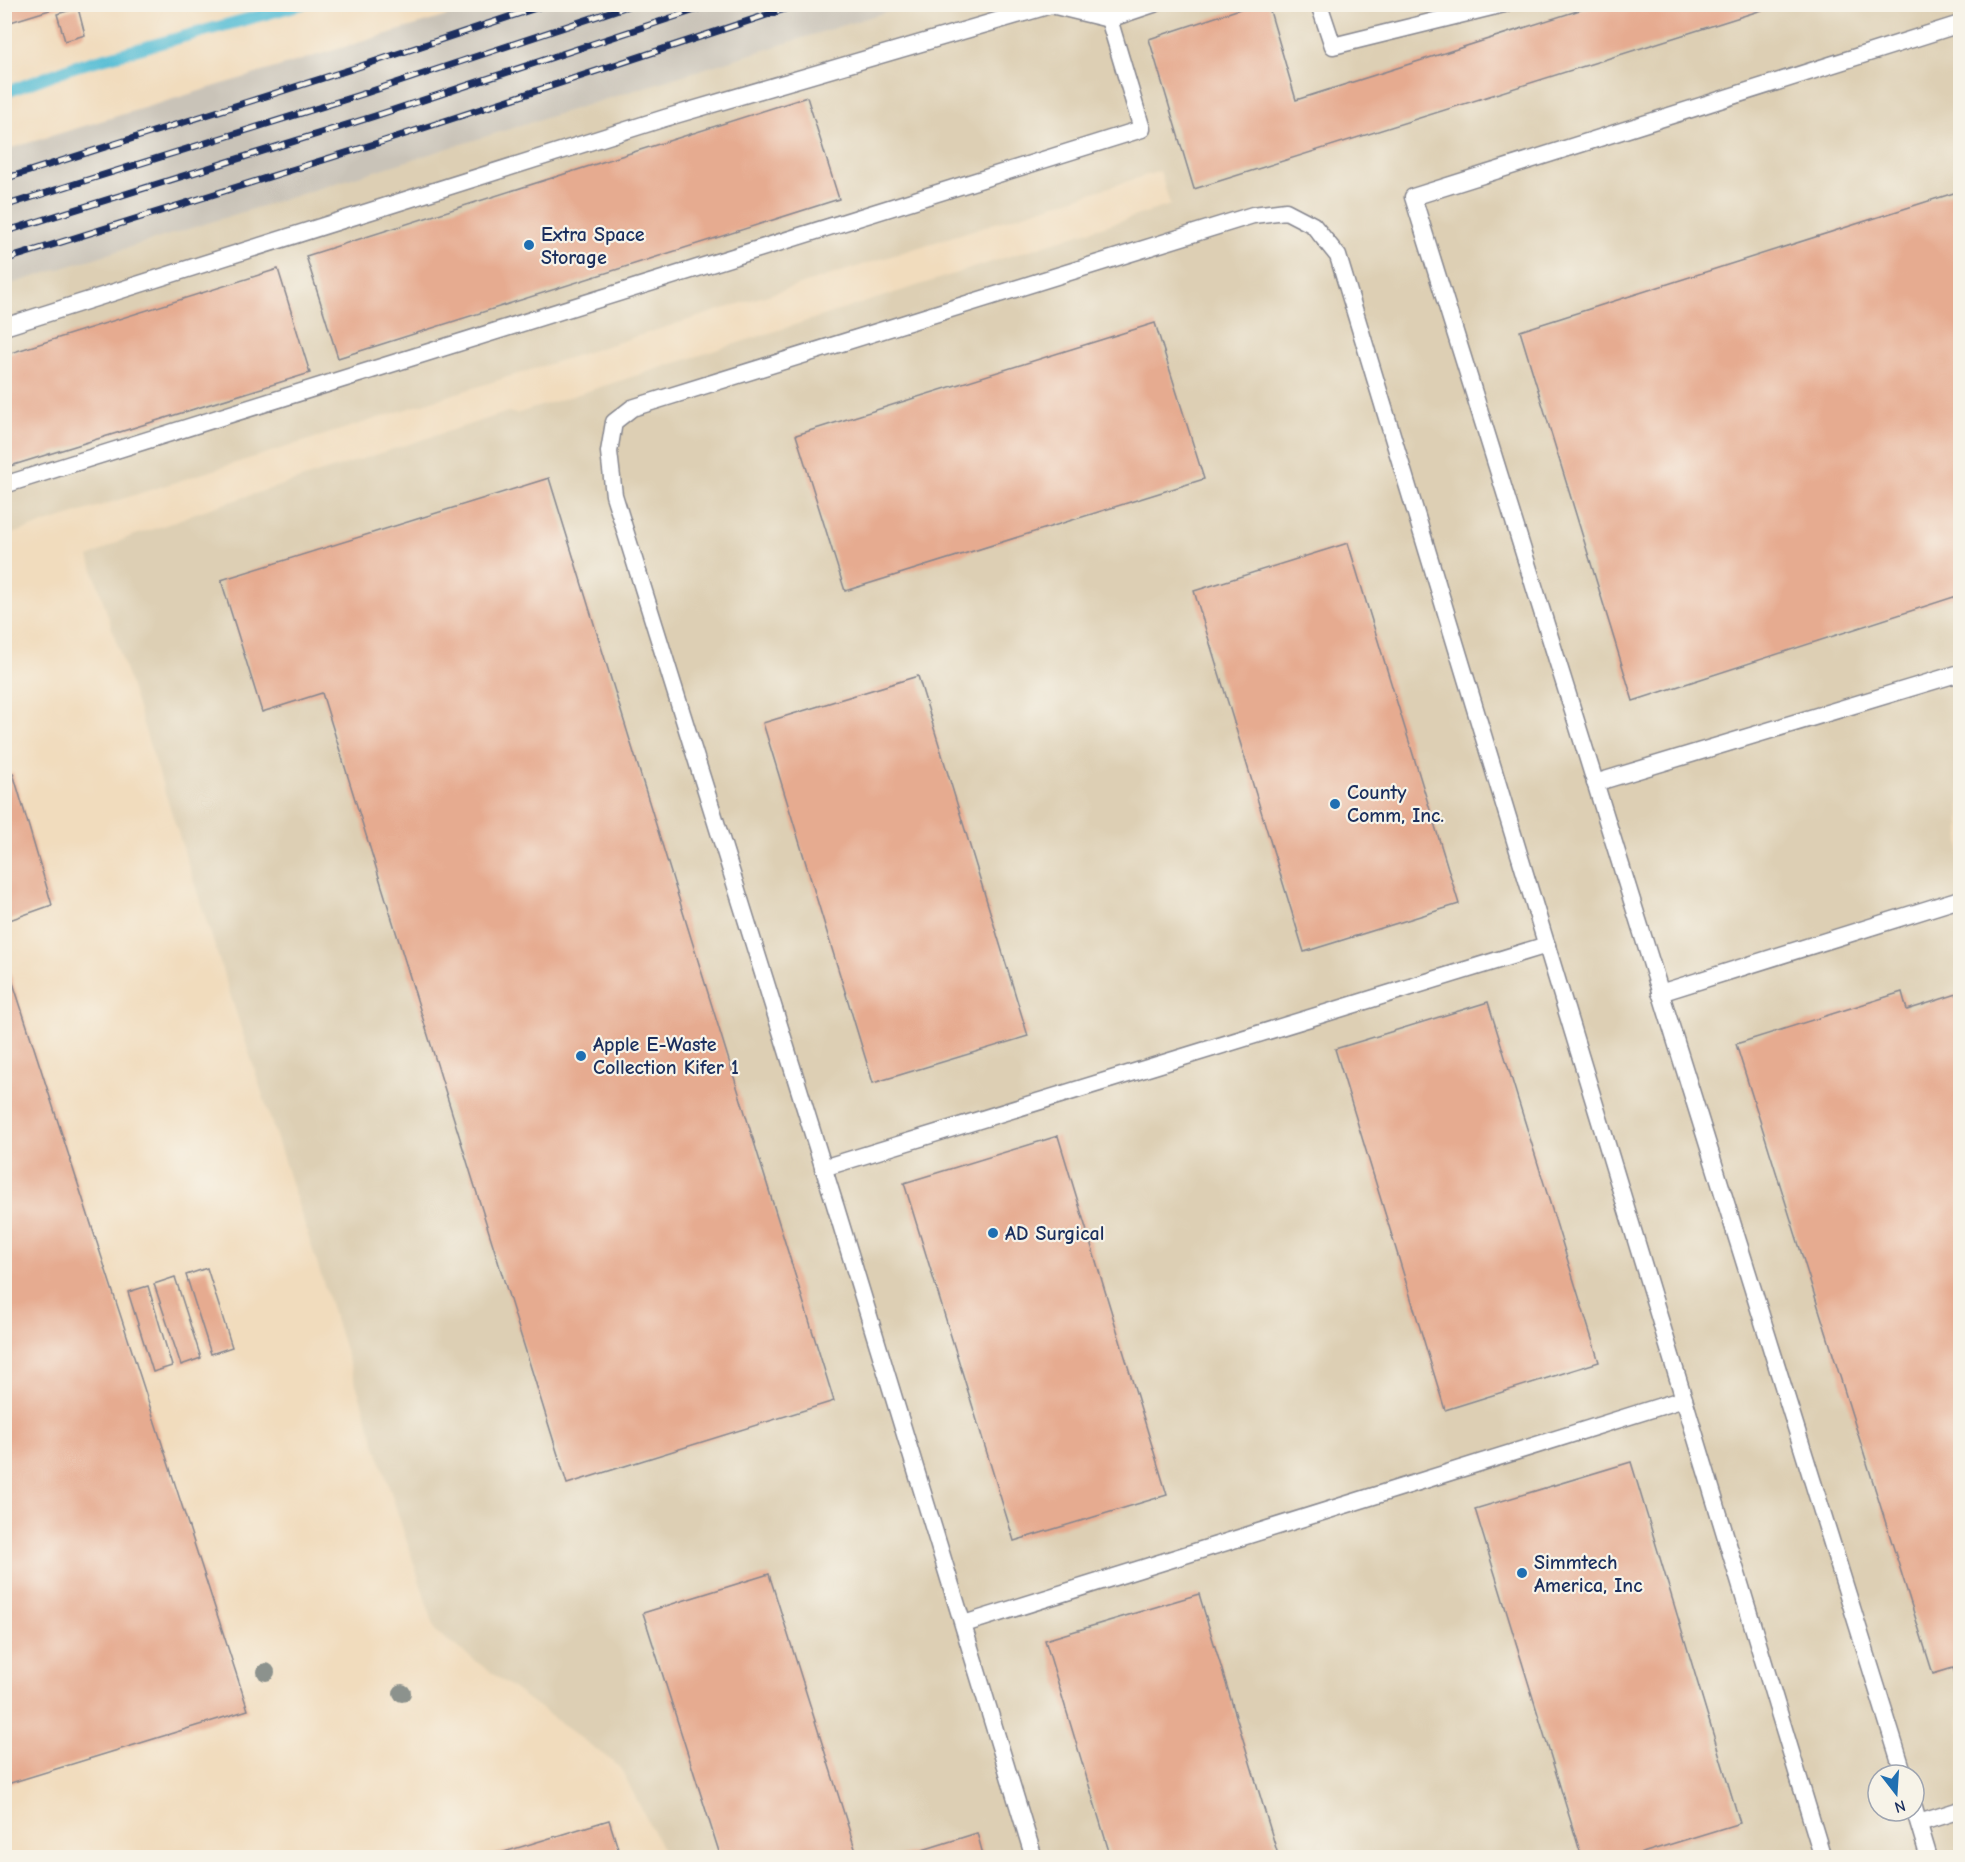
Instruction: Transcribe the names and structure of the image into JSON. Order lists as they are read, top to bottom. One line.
{"places":["Extra Space Storage","County Comm, Inc.","Apple E-Waste Collection Kifer 1","AD Surgical","Simmtech America, Inc"],"north":"bottom"}
